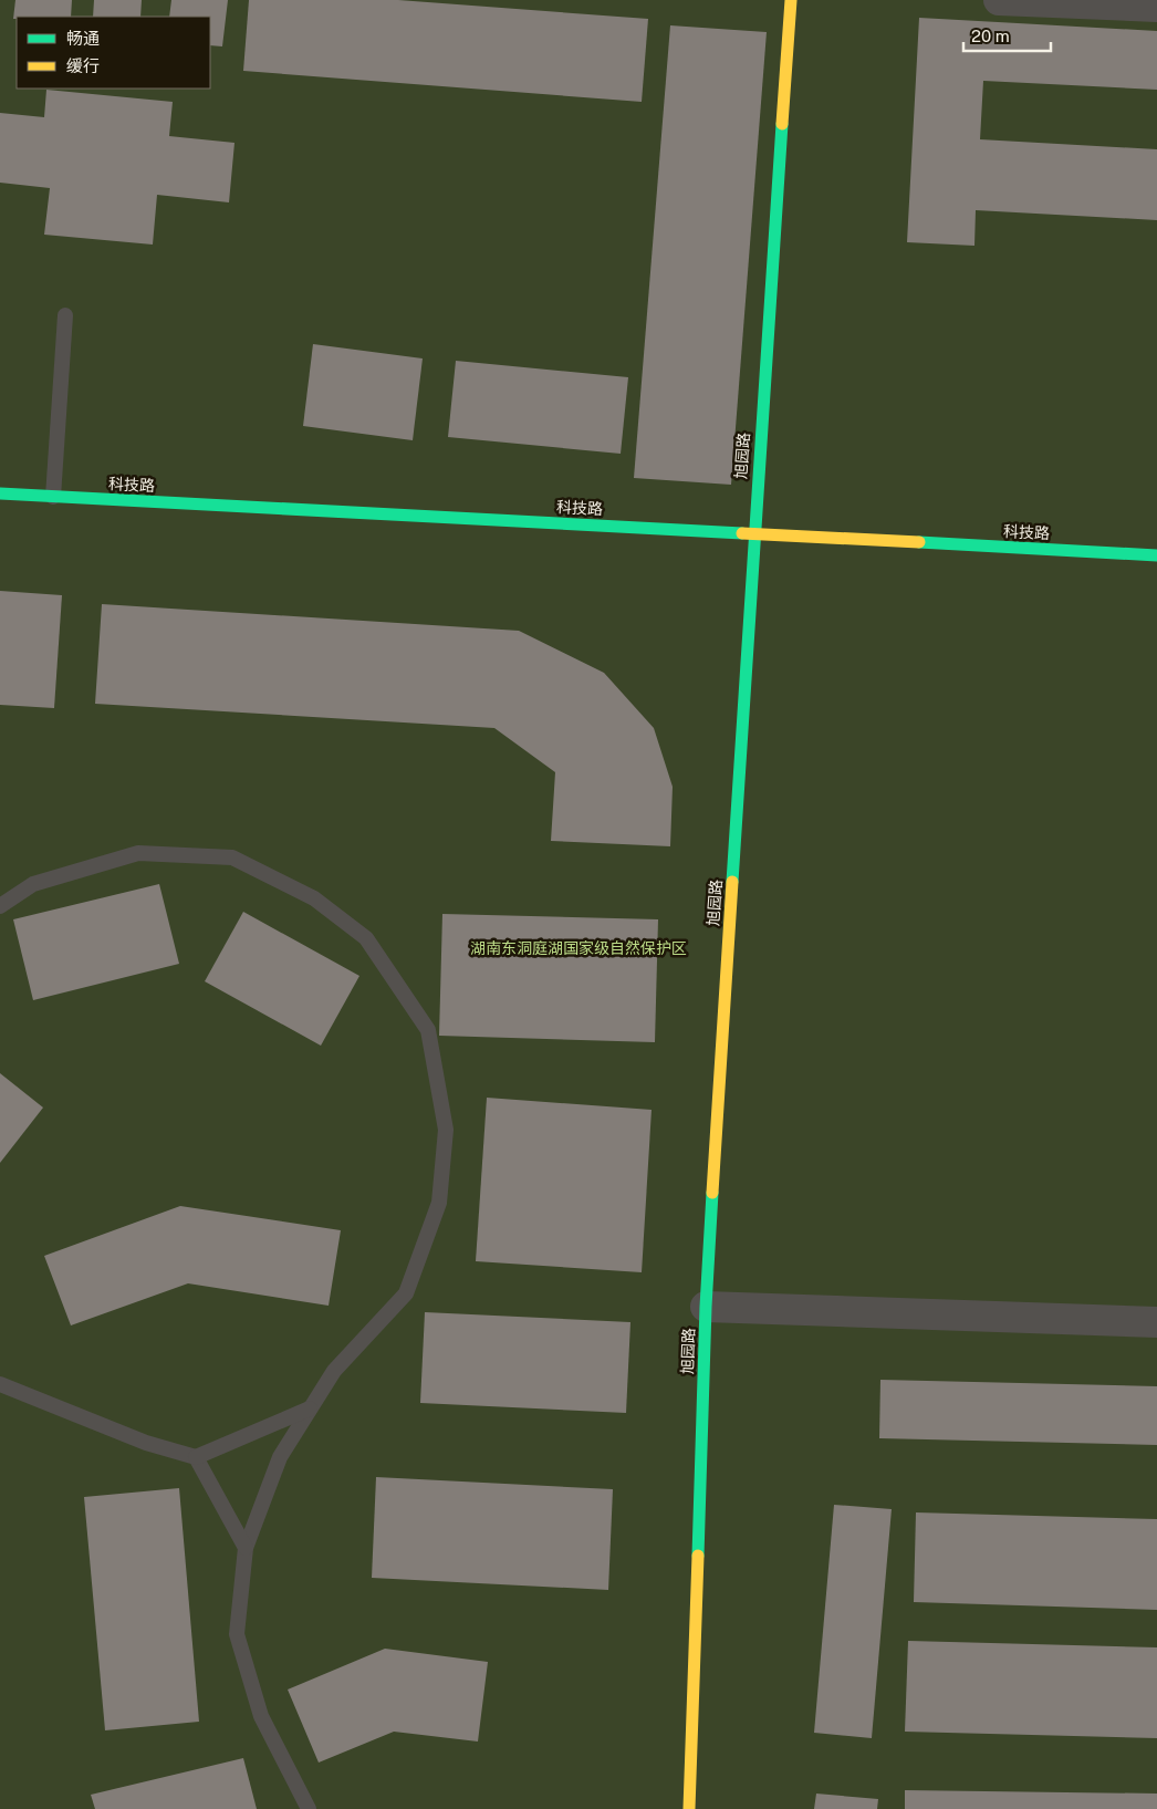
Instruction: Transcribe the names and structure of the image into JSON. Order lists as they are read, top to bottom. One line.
{"streets":{"street":["旭园路","科技路"]},"crossings":[["旭园路","科技路"]],"parks":["湖南东洞庭湖国家级自然保护区"],"legend":["畅通","缓行"],"scale_bar":"20 m"}
